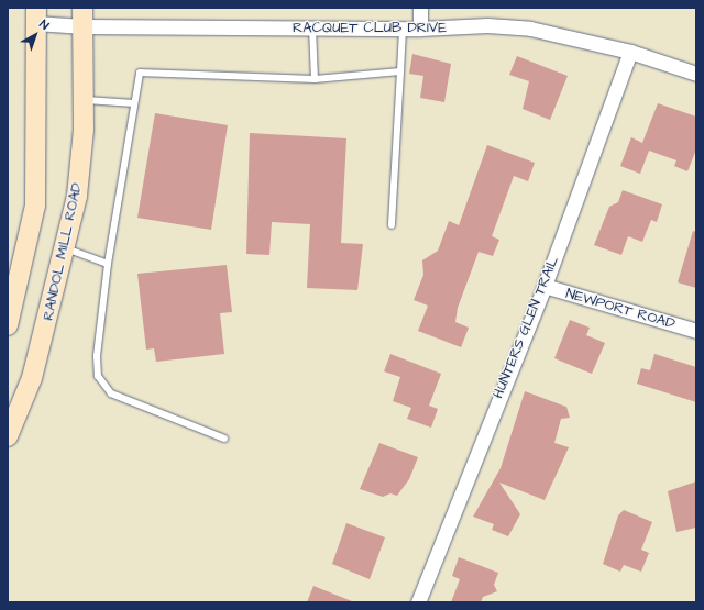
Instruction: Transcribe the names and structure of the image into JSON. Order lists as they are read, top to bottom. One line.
{"streets":{"main road":["RANDOL MILL ROAD"],"street":["RACQUET CLUB DRIVE","NEWPORT ROAD","HUNTERS GLEN TRAIL"]},"crossings":[["RACQUET CLUB DRIVE","RANDOL MILL ROAD"],["RACQUET CLUB DRIVE","HUNTERS GLEN TRAIL"],["NEWPORT ROAD","HUNTERS GLEN TRAIL"]],"north":"top right"}
